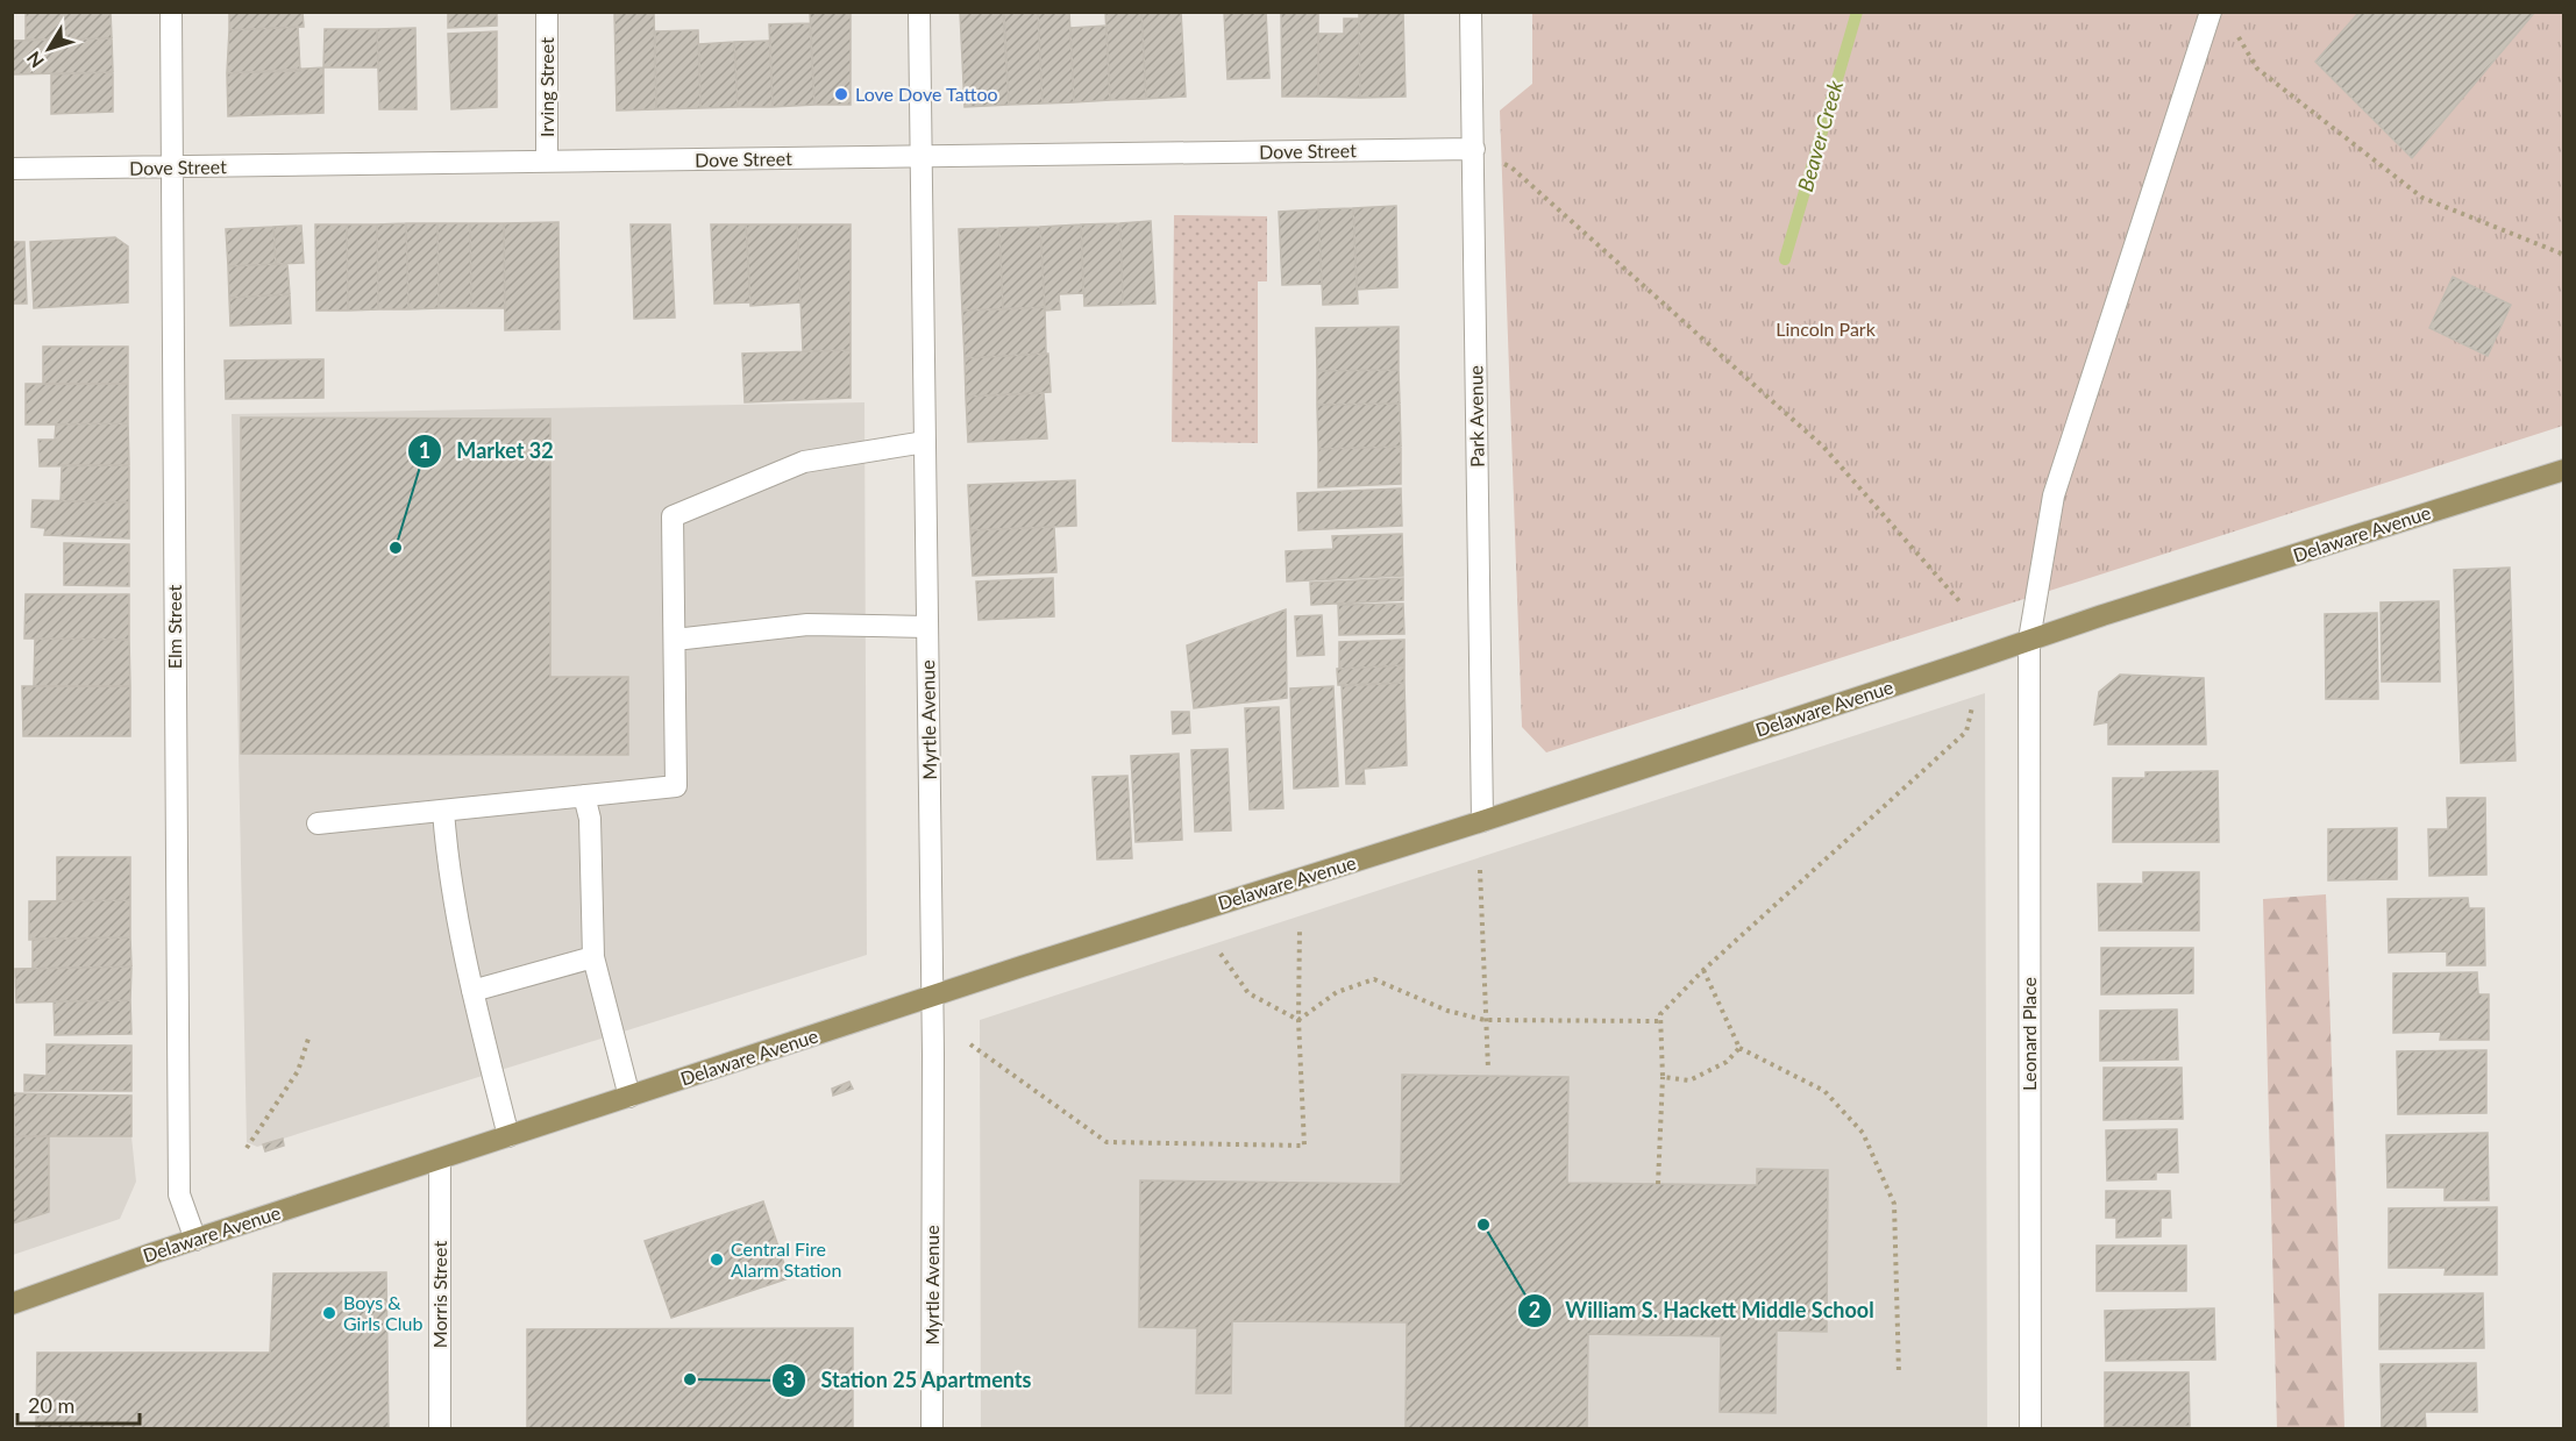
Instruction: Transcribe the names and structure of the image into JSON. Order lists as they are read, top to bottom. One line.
{"streets":{"main road":["Delaware Avenue"],"street":["Irving Street","Dove Street","Park Avenue","Elm Street","Myrtle Avenue","Leonard Place","Morris Street"]},"crossings":[["Irving Street","Dove Street"],["Dove Street","Park Avenue"],["Dove Street","Elm Street"],["Dove Street","Myrtle Avenue"],["Park Avenue","Delaware Avenue"],["Delaware Avenue","Elm Street"],["Delaware Avenue","Myrtle Avenue"],["Delaware Avenue","Leonard Place"],["Delaware Avenue","Morris Street"]],"water":["Beaver Creek"],"parks":["Lincoln Park"],"places":["Love Dove Tattoo","Market 32","William S. Hackett Middle School","Central Fire Alarm Station","Boys & Girls Club","Station 25 Apartments"],"scale_bar":"20 m","north":"bottom left"}
